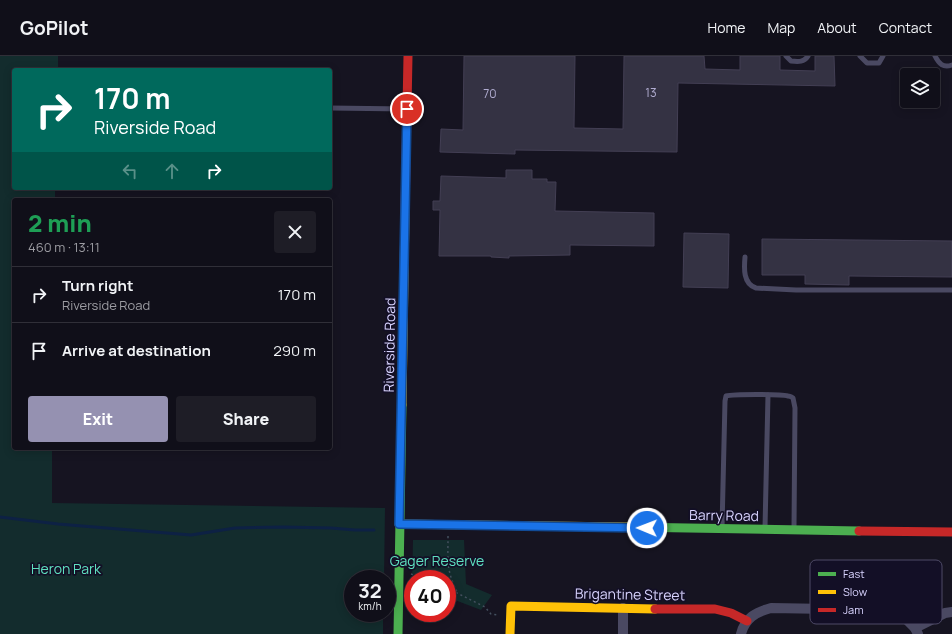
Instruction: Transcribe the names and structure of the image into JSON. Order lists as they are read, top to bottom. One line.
{"streets":{"street":["Riverside Road","Barry Road","Brigantine Street"]},"crossings":[["Riverside Road","Barry Road"]],"parks":["Gager Reserve","Heron Park"],"house_numbers":["13","70"],"legend":["Fast","Slow","Jam"],"page":{"header":"GoPilot","nav":["Home","Map","About","Contact"],"turn":["170 m","Riverside Road"],"heading":["2 min","460 m · 13:11"],"list":[{"name":"Turn right","note":"Riverside Road","value":"170 m"},{"name":"Arrive at destination","value":"290 m"}],"buttons":["Exit","Share"],"speed":"32 km/h","limit":"40"}}
